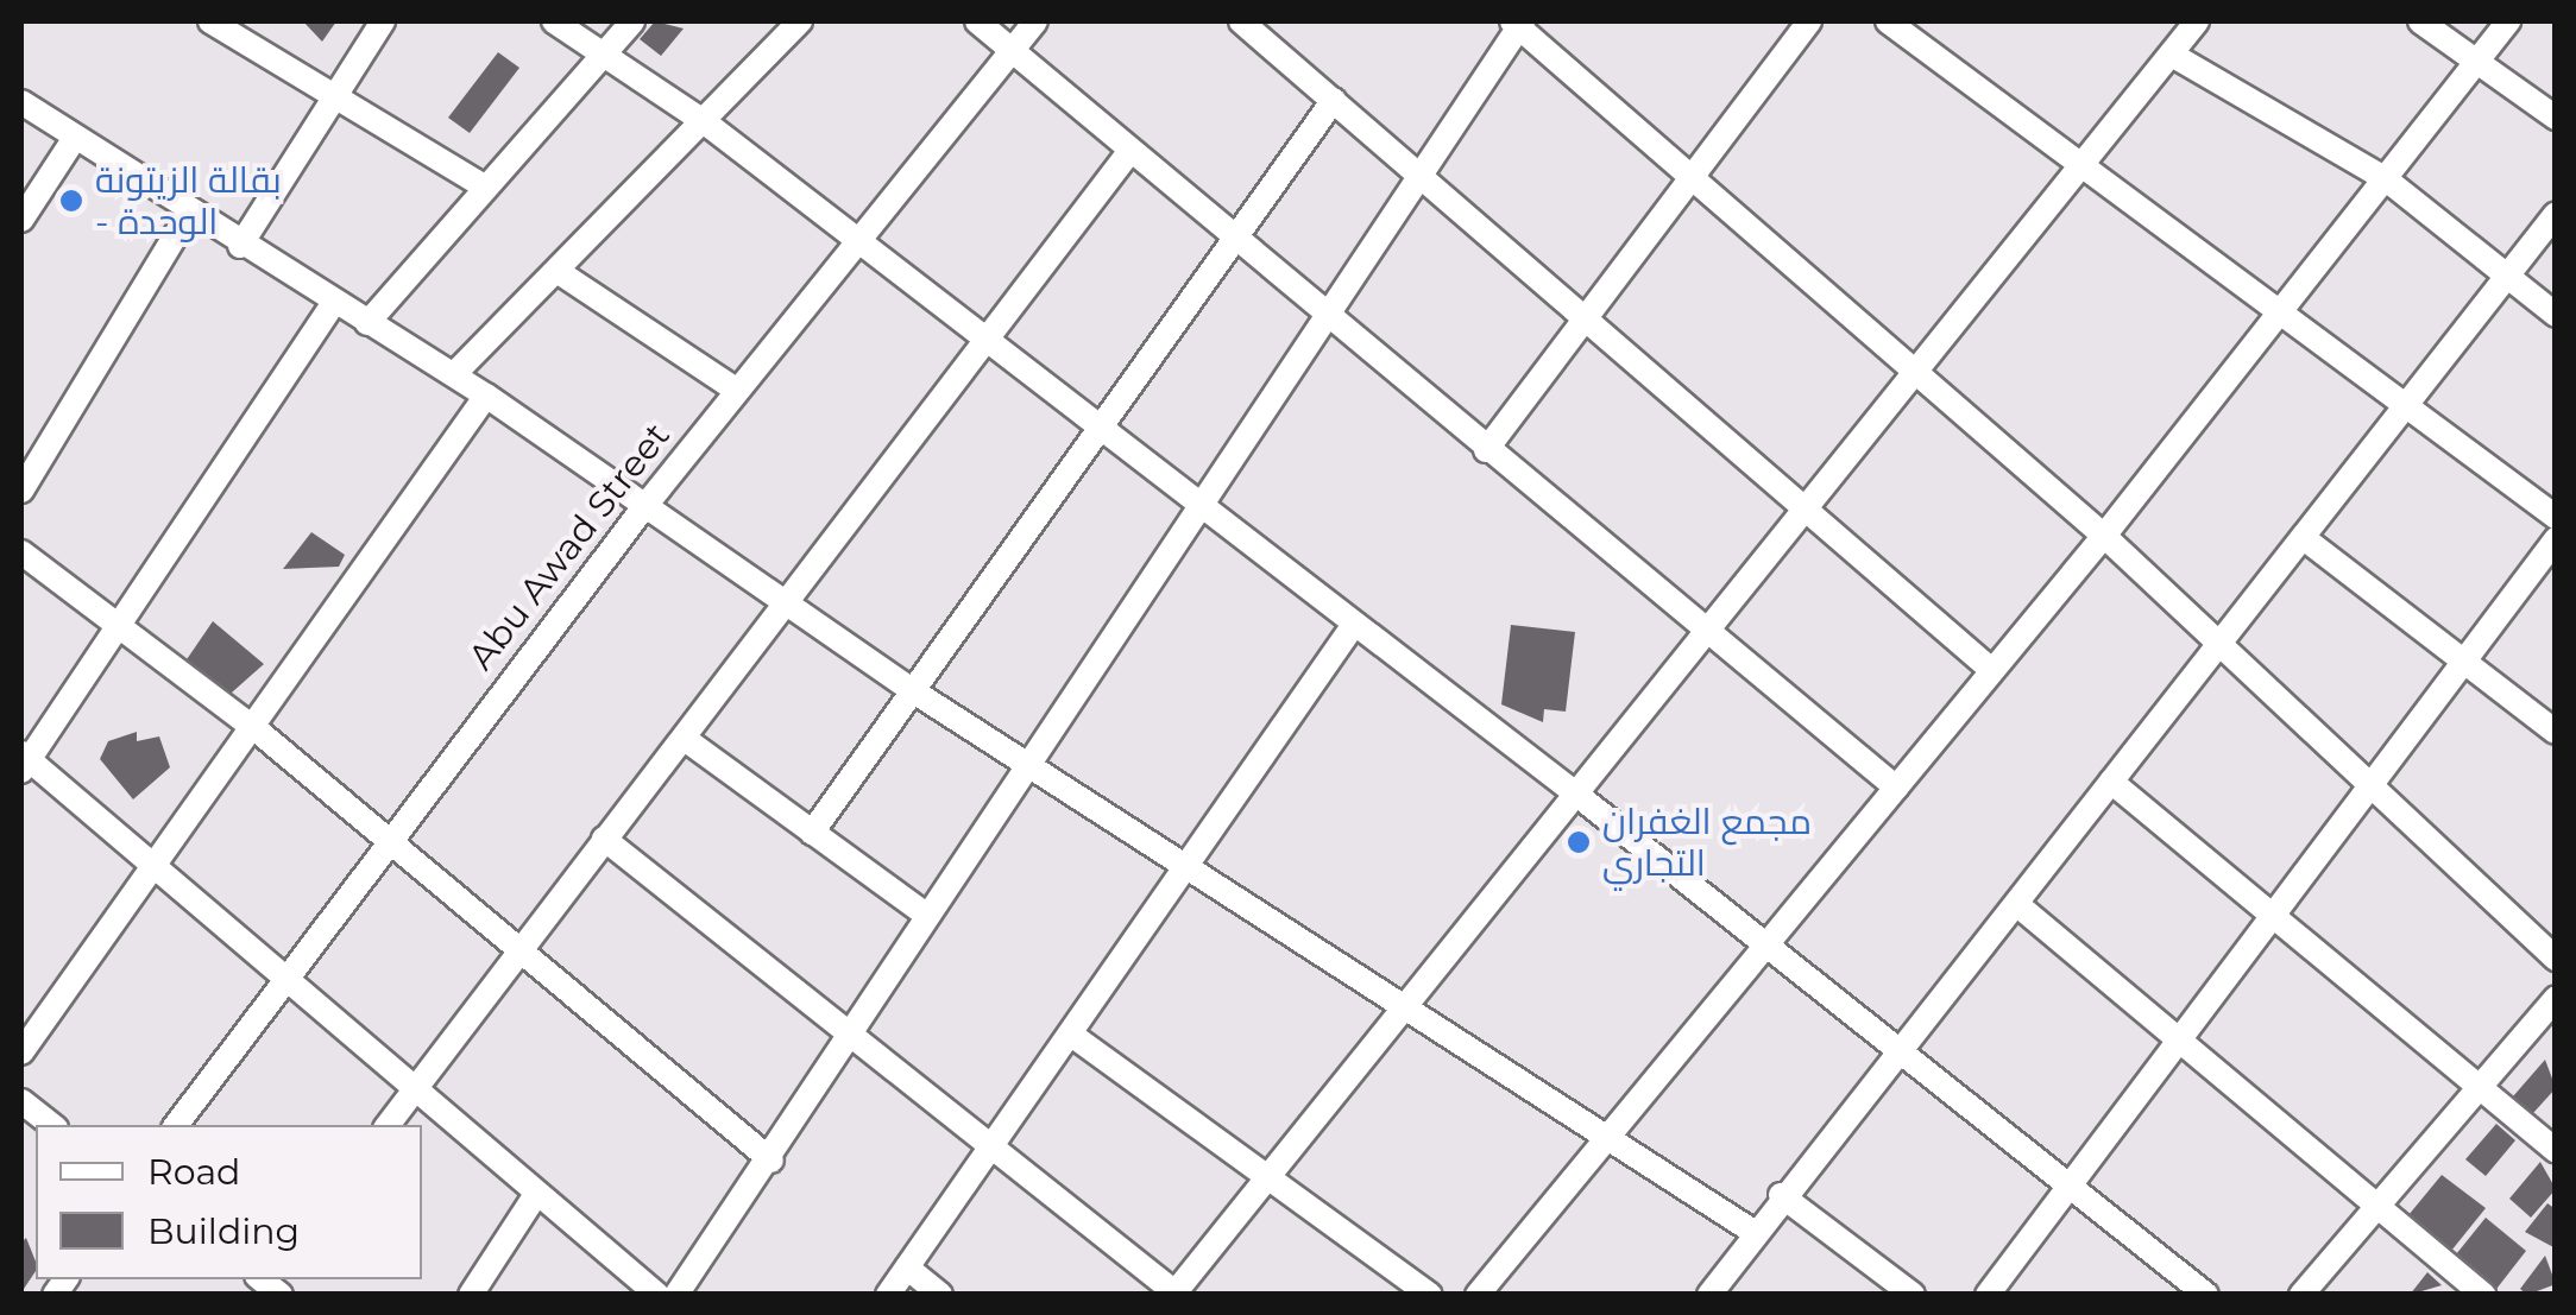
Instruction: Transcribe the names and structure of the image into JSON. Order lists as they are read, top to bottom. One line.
{"streets":{"street":["Abu Awad Street"]},"places":["بقالة الزيتونة - الوحدة","مجمع الغفران التجاري"],"legend":["Road","Building"]}
